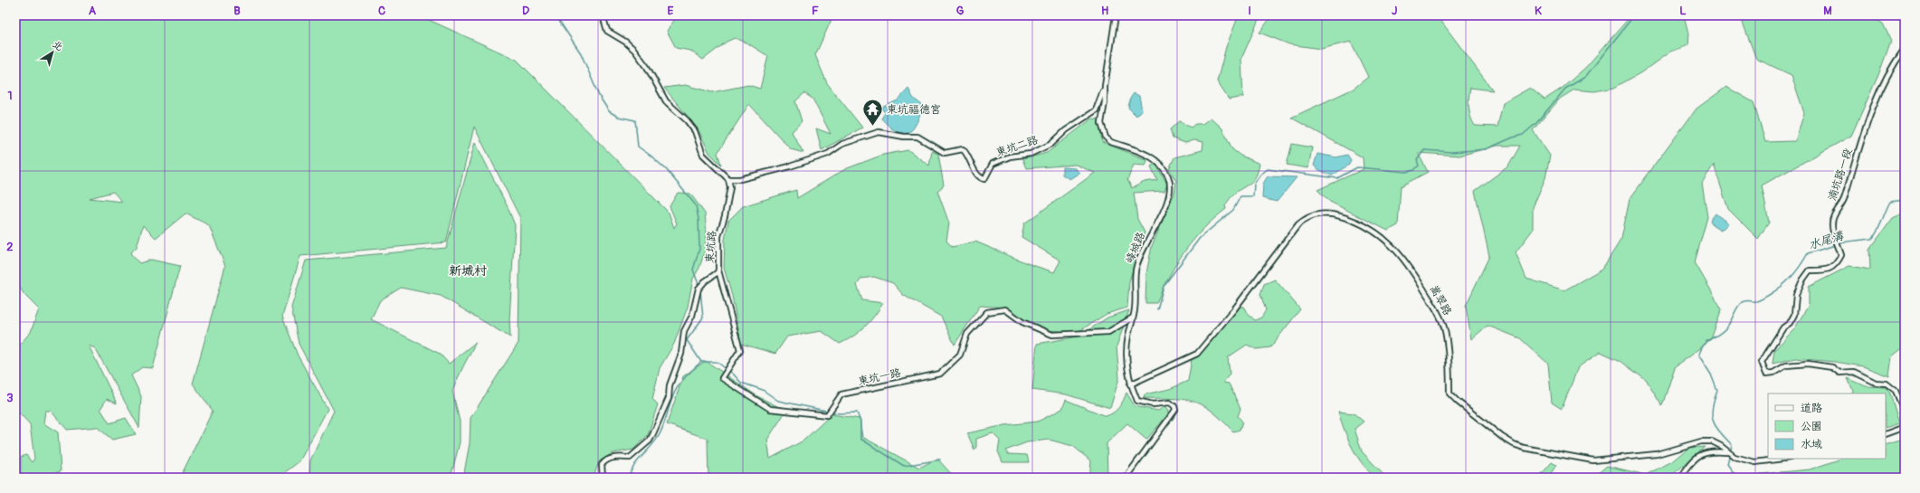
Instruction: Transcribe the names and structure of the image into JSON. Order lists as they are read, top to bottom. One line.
{"streets":{"street":["東坑二路","湳坑路一段","東坑路","峰城路","嵩翠路","東坑一路"]},"crossings":[["東坑二路","東坑路"],["東坑二路","峰城路"],["東坑路","東坑一路"],["峰城路","嵩翠路"],["峰城路","東坑一路"]],"districts":["新城村"],"water":["水尾溝"],"places":{"temple":["東坑福德宮"]},"legend":["道路","公園","水域"],"north":"top right","grid":{"columns":["A","B","C","D","E","F","G","H","I","J","K","L","M"],"rows":["1","2","3"]}}
